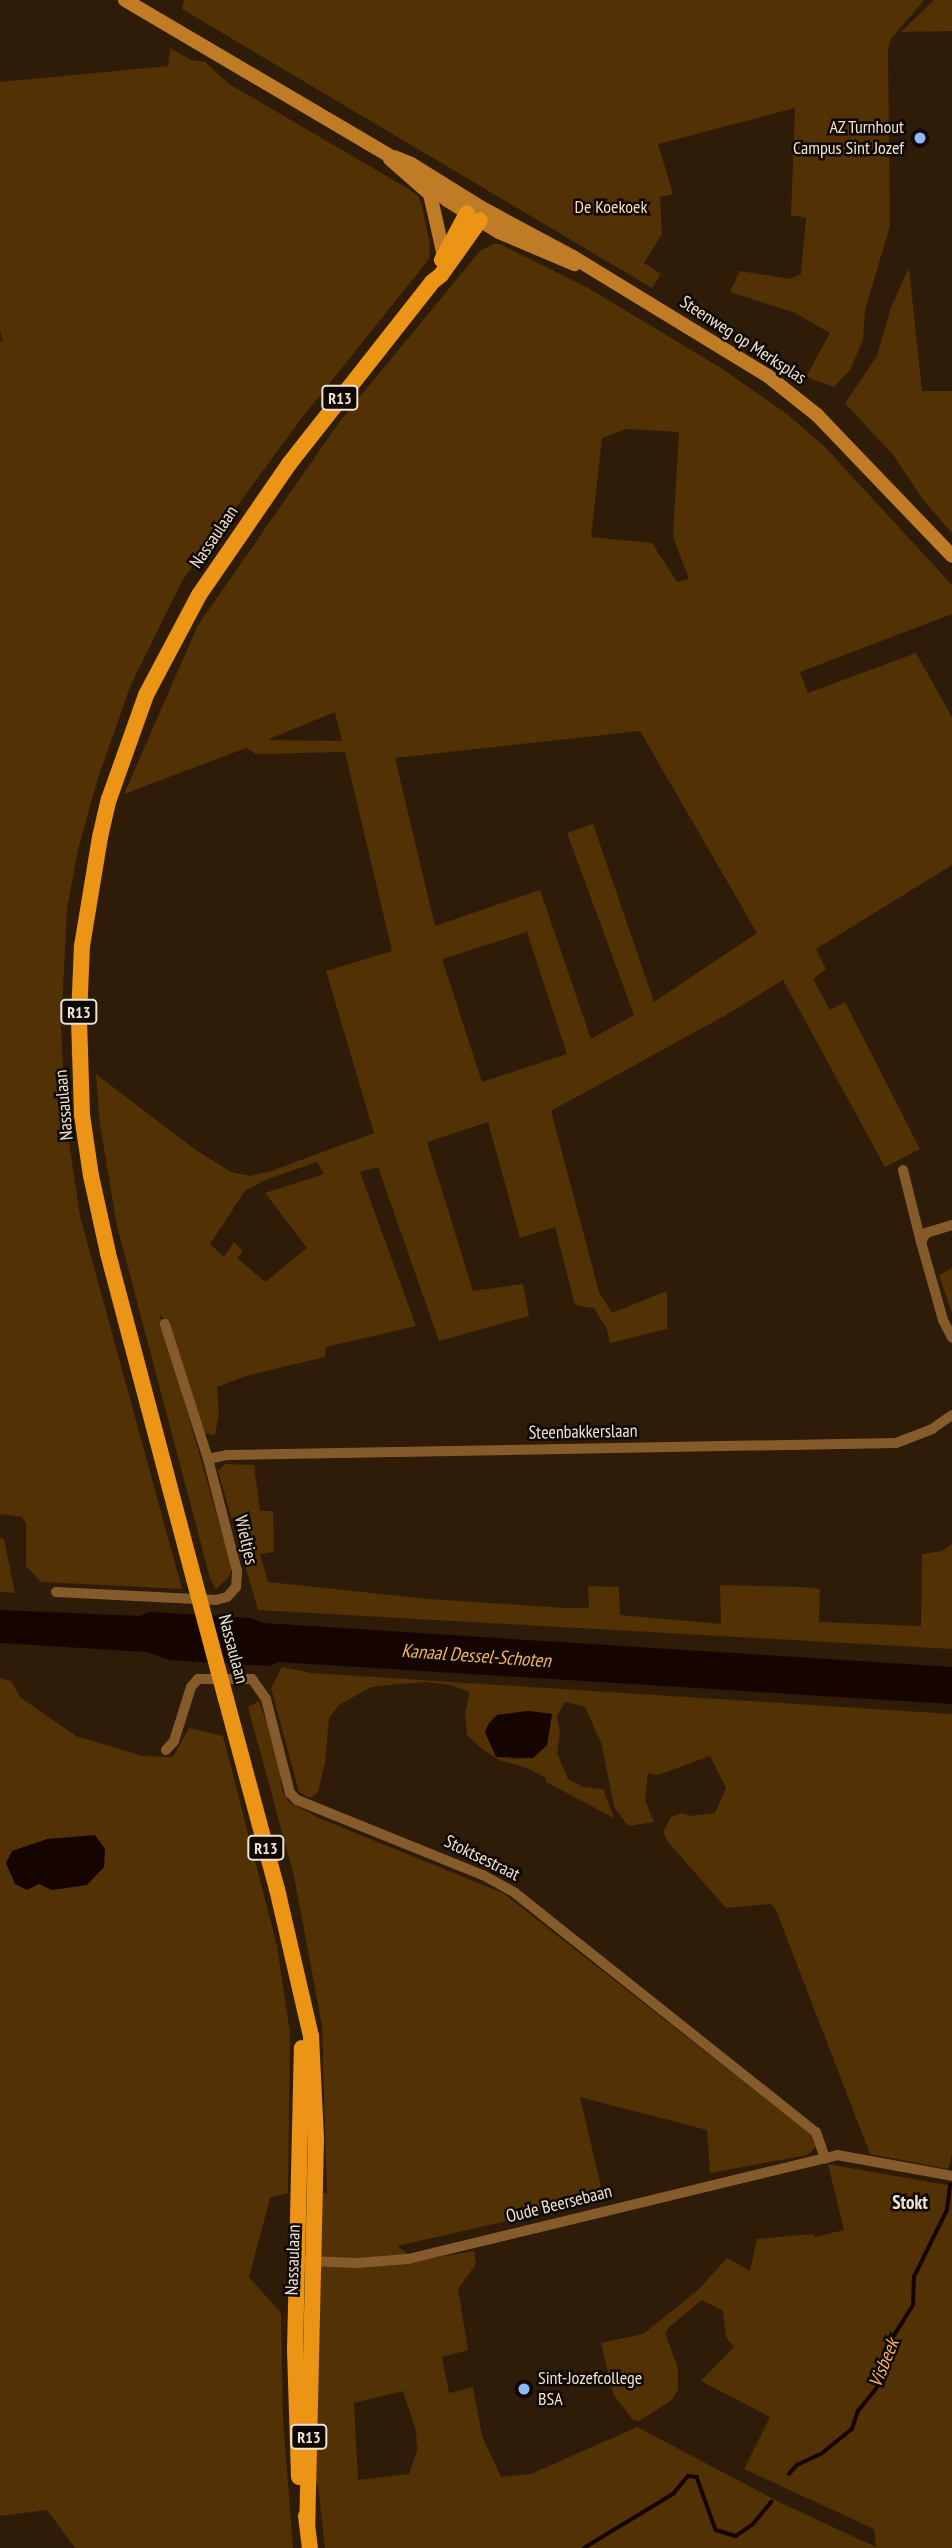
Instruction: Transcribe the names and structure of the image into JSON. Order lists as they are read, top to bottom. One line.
{"streets":{"main road":["R13","Nassaulaan"],"street":["Steenweg op Merksplas","Steenbakkerslaan","Wieltjes","Stoktsestraat","Oude Beersebaan"]},"crossings":[["Steenweg op Merksplas","Nassaulaan"],["Nassaulaan","Oude Beersebaan"],["Steenbakkerslaan","Wieltjes"],["Stoktsestraat","Oude Beersebaan"]],"districts":["Stokt"],"water":["Kanaal Dessel-Schoten","Visbeek"],"parks":["De Koekoek"],"places":["AZ Turnhout Campus Sint Jozef","Sint-Jozefcollege BSA"]}
